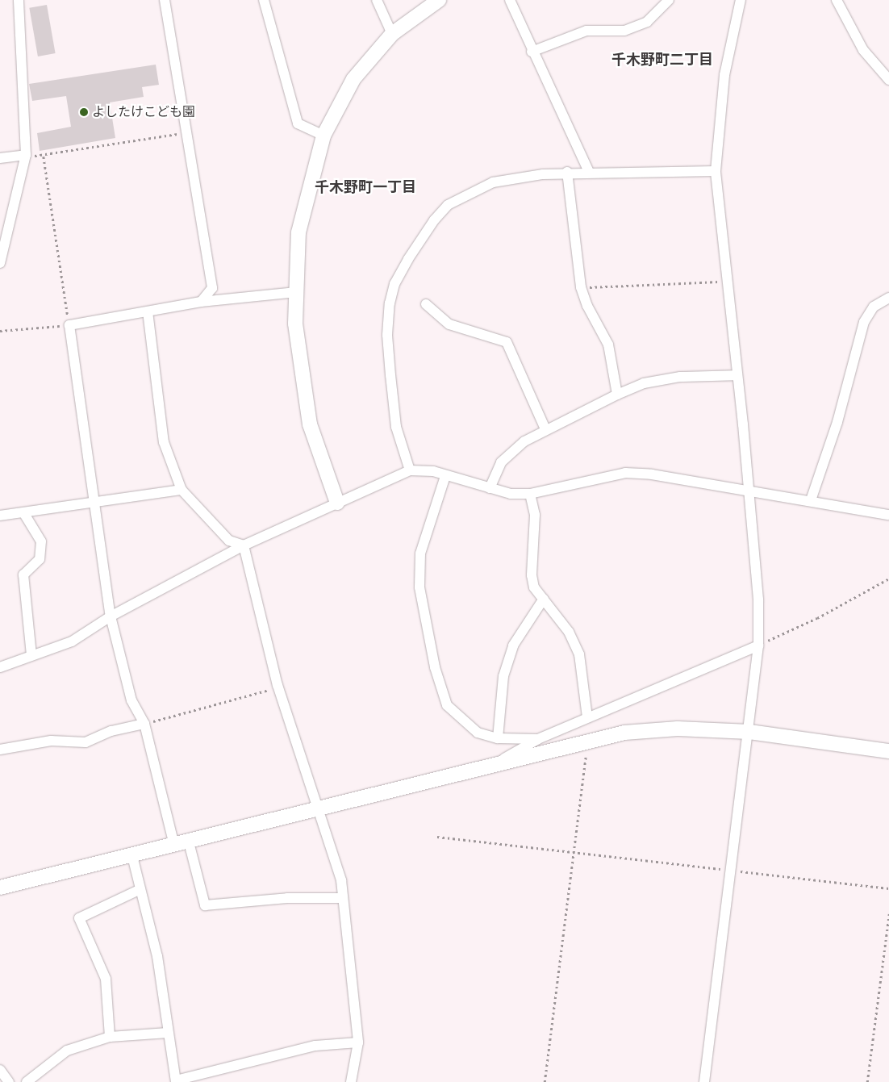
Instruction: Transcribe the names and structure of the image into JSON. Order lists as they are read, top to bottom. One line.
{"districts":["千木野町二丁目","千木野町一丁目"],"places":["よしたけこども園"]}
